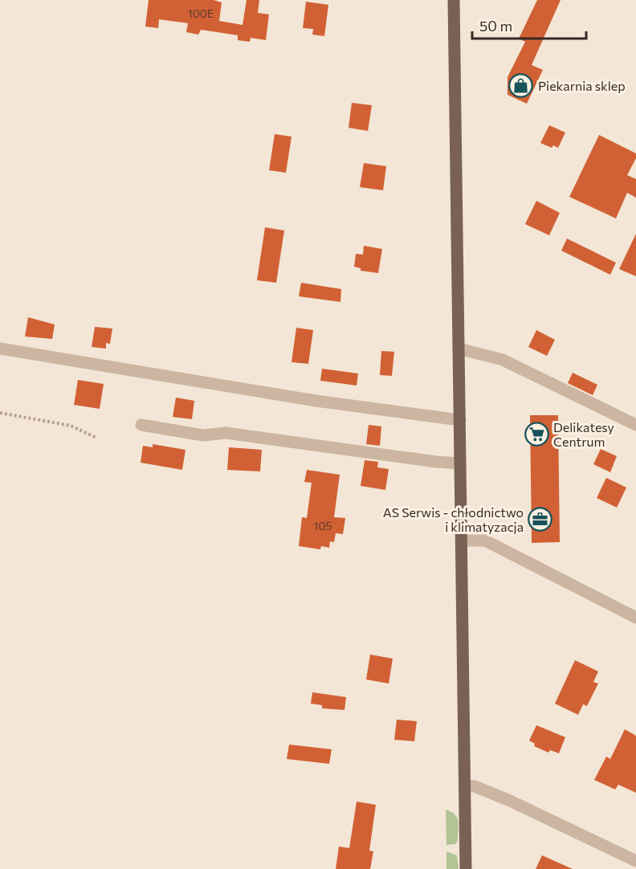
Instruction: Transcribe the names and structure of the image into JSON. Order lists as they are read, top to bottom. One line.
{"places":{"shop":["Piekarnia sklep"],"supermarket":["Delikatesy Centrum"],"office":["AS Serwis - chłodnictwo i klimatyzacja"]},"house_numbers":["100E","105"],"scale_bar":"50 m"}
